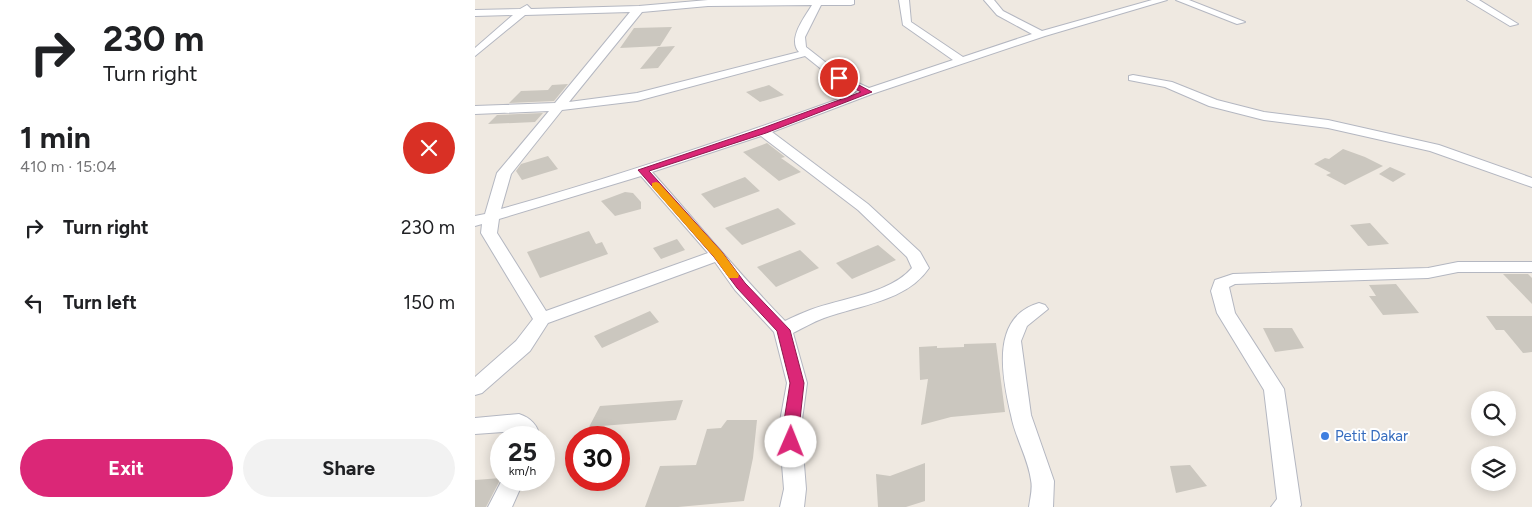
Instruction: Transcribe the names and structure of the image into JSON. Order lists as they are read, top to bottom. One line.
{"places":["Petit Dakar"],"page":{"turn":["230 m","Turn right"],"heading":["1 min","410 m · 15:04"],"list":[{"name":"Turn right","value":"230 m"},{"name":"Turn left","value":"150 m"}],"speed":"25 km/h","limit":"30","buttons":["Exit","Share"]}}
